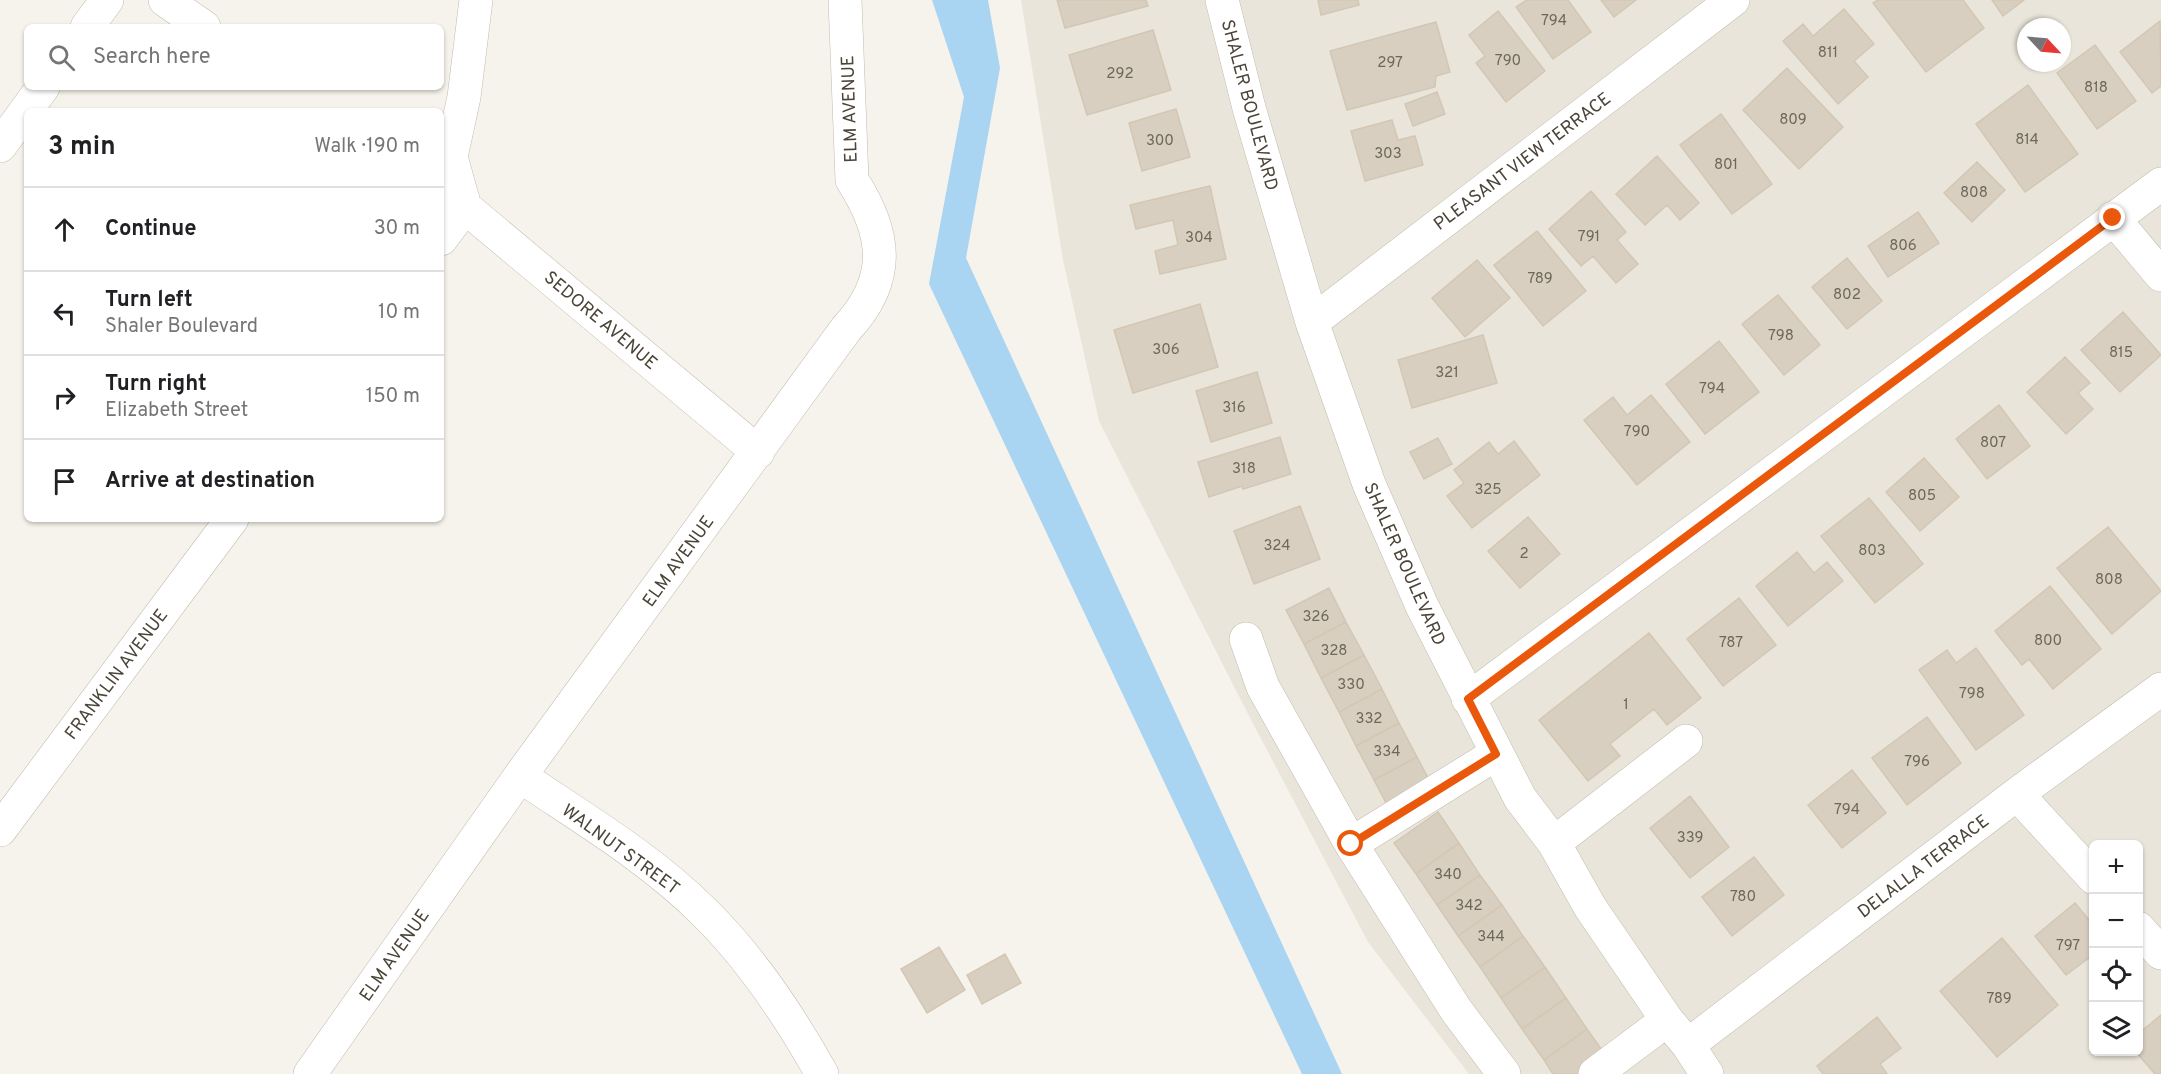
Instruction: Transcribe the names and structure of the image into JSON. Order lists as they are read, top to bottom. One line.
{"streets":{"street":["SHALER BOULEVARD","ELM AVENUE","PLEASANT VIEW TERRACE","SEDORE AVENUE","FRANKLIN AVENUE","WALNUT STREET","DELALLA TERRACE"]},"crossings":[["SHALER BOULEVARD","PLEASANT VIEW TERRACE"],["SHALER BOULEVARD","DELALLA TERRACE"],["ELM AVENUE","SEDORE AVENUE"],["ELM AVENUE","WALNUT STREET"]],"house_numbers":["794","811","790","297","292","818","809","814","300","303","801","808","791","304","806","789","802","798","306","815","321","794","316","790","807","318","325","805","324","803","2","808","326","800","787","328","330","798","1","332","334","796","794","339","340","780","342","344","797","789"],"north":"bottom right","page":{"search":"Search here","heading":["3 min","Walk · 190 m"],"list":[["Continue","30 m"],["Turn left","Shaler Boulevard","10 m"],["Turn right","Elizabeth Street","150 m"],"Arrive at destination"],"map_buttons":["+","−"]}}
